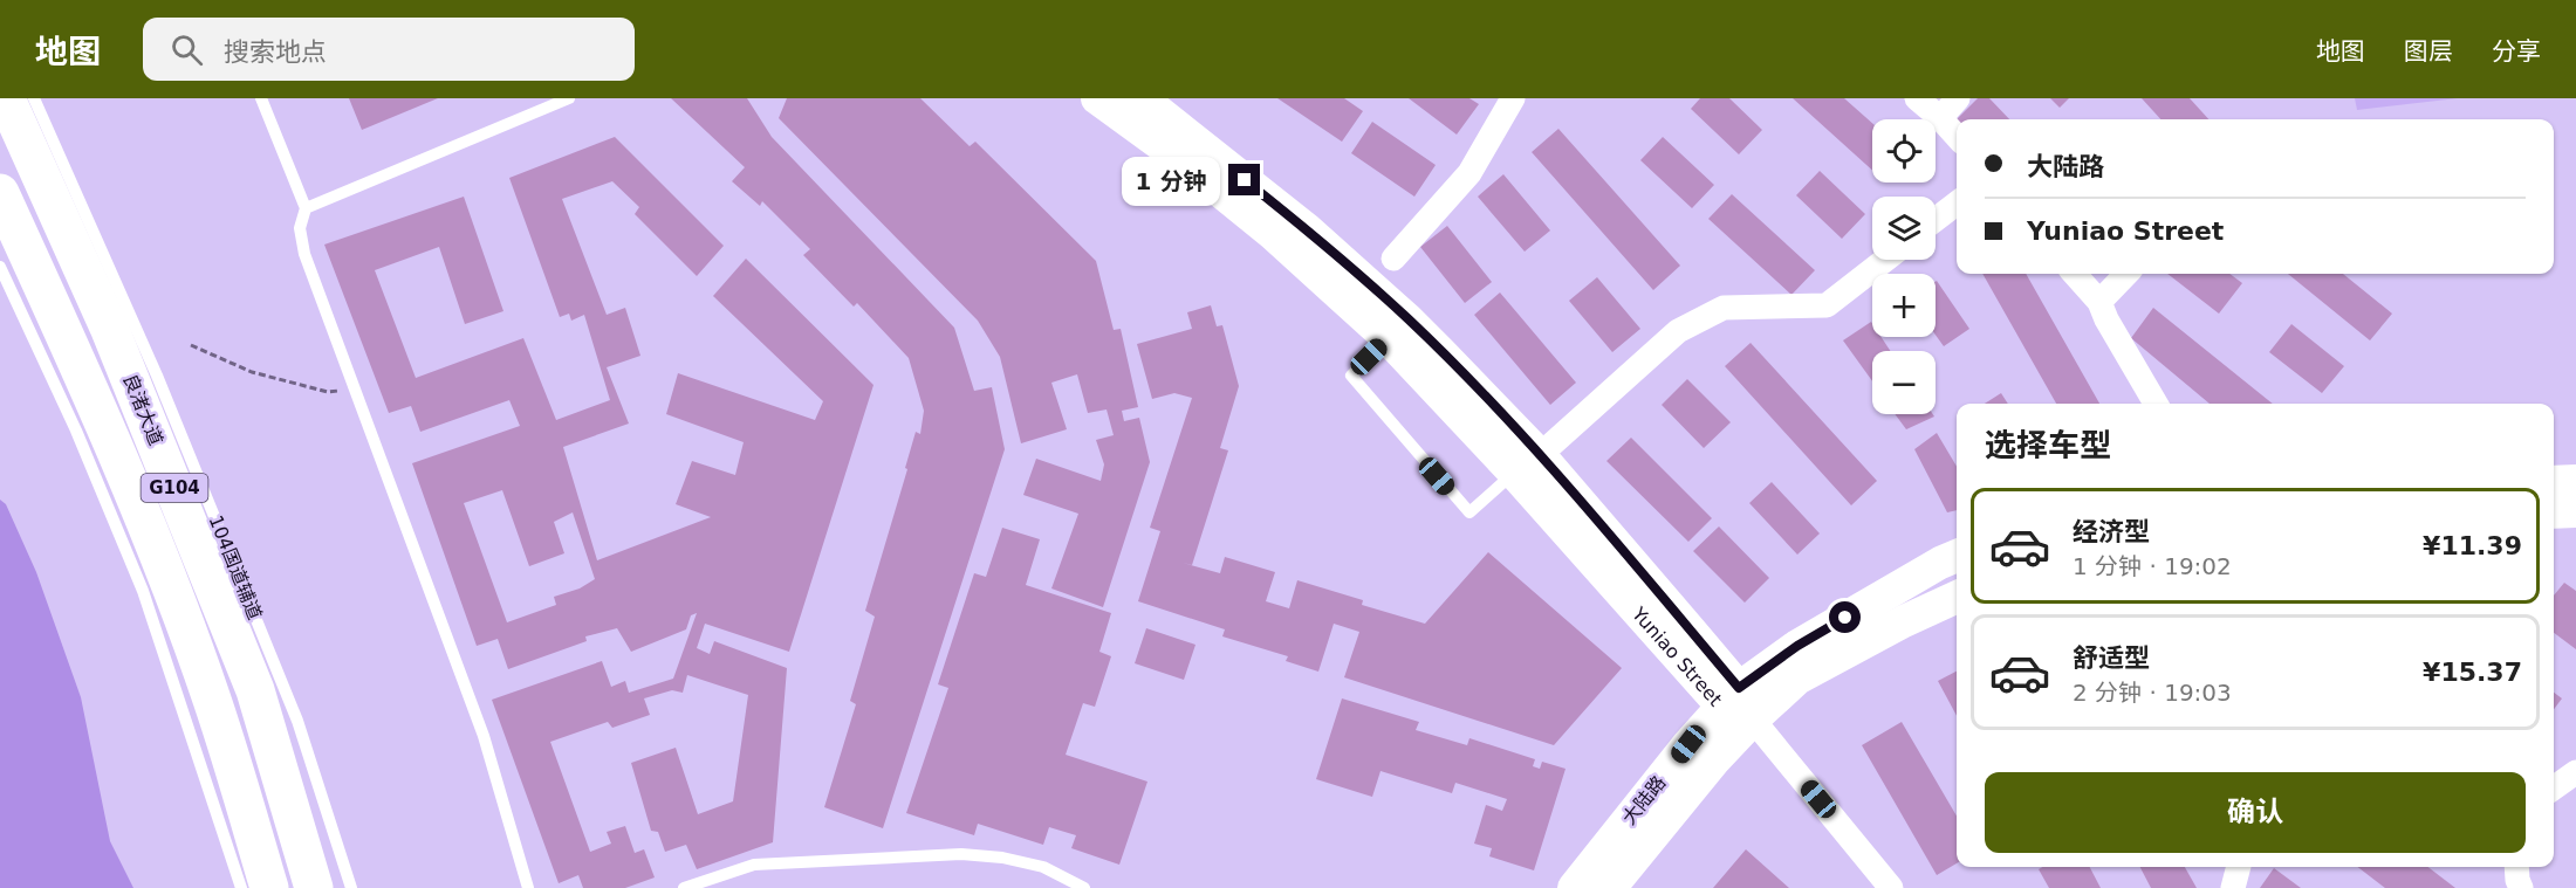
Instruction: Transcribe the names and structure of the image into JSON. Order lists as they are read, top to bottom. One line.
{"streets":{"highway":["良渚大道","G104"],"main road":["Yuniao Street","大陆路"],"lane":["104国道辅道"]},"crossings":[["Yuniao Street","大陆路"]],"page":{"header":"地图","search":"搜索地点","nav":["地图","图层","分享"],"map_buttons":["+","−"],"banner":["大陆路","Yuniao Street"],"bubble":"1 分钟","heading":"选择车型","list":[{"name":"经济型","note":"1 分钟 · 19:02","value":"¥11.39"},{"name":"舒适型","note":"2 分钟 · 19:03","value":"¥15.37"}],"buttons":"确认"}}
